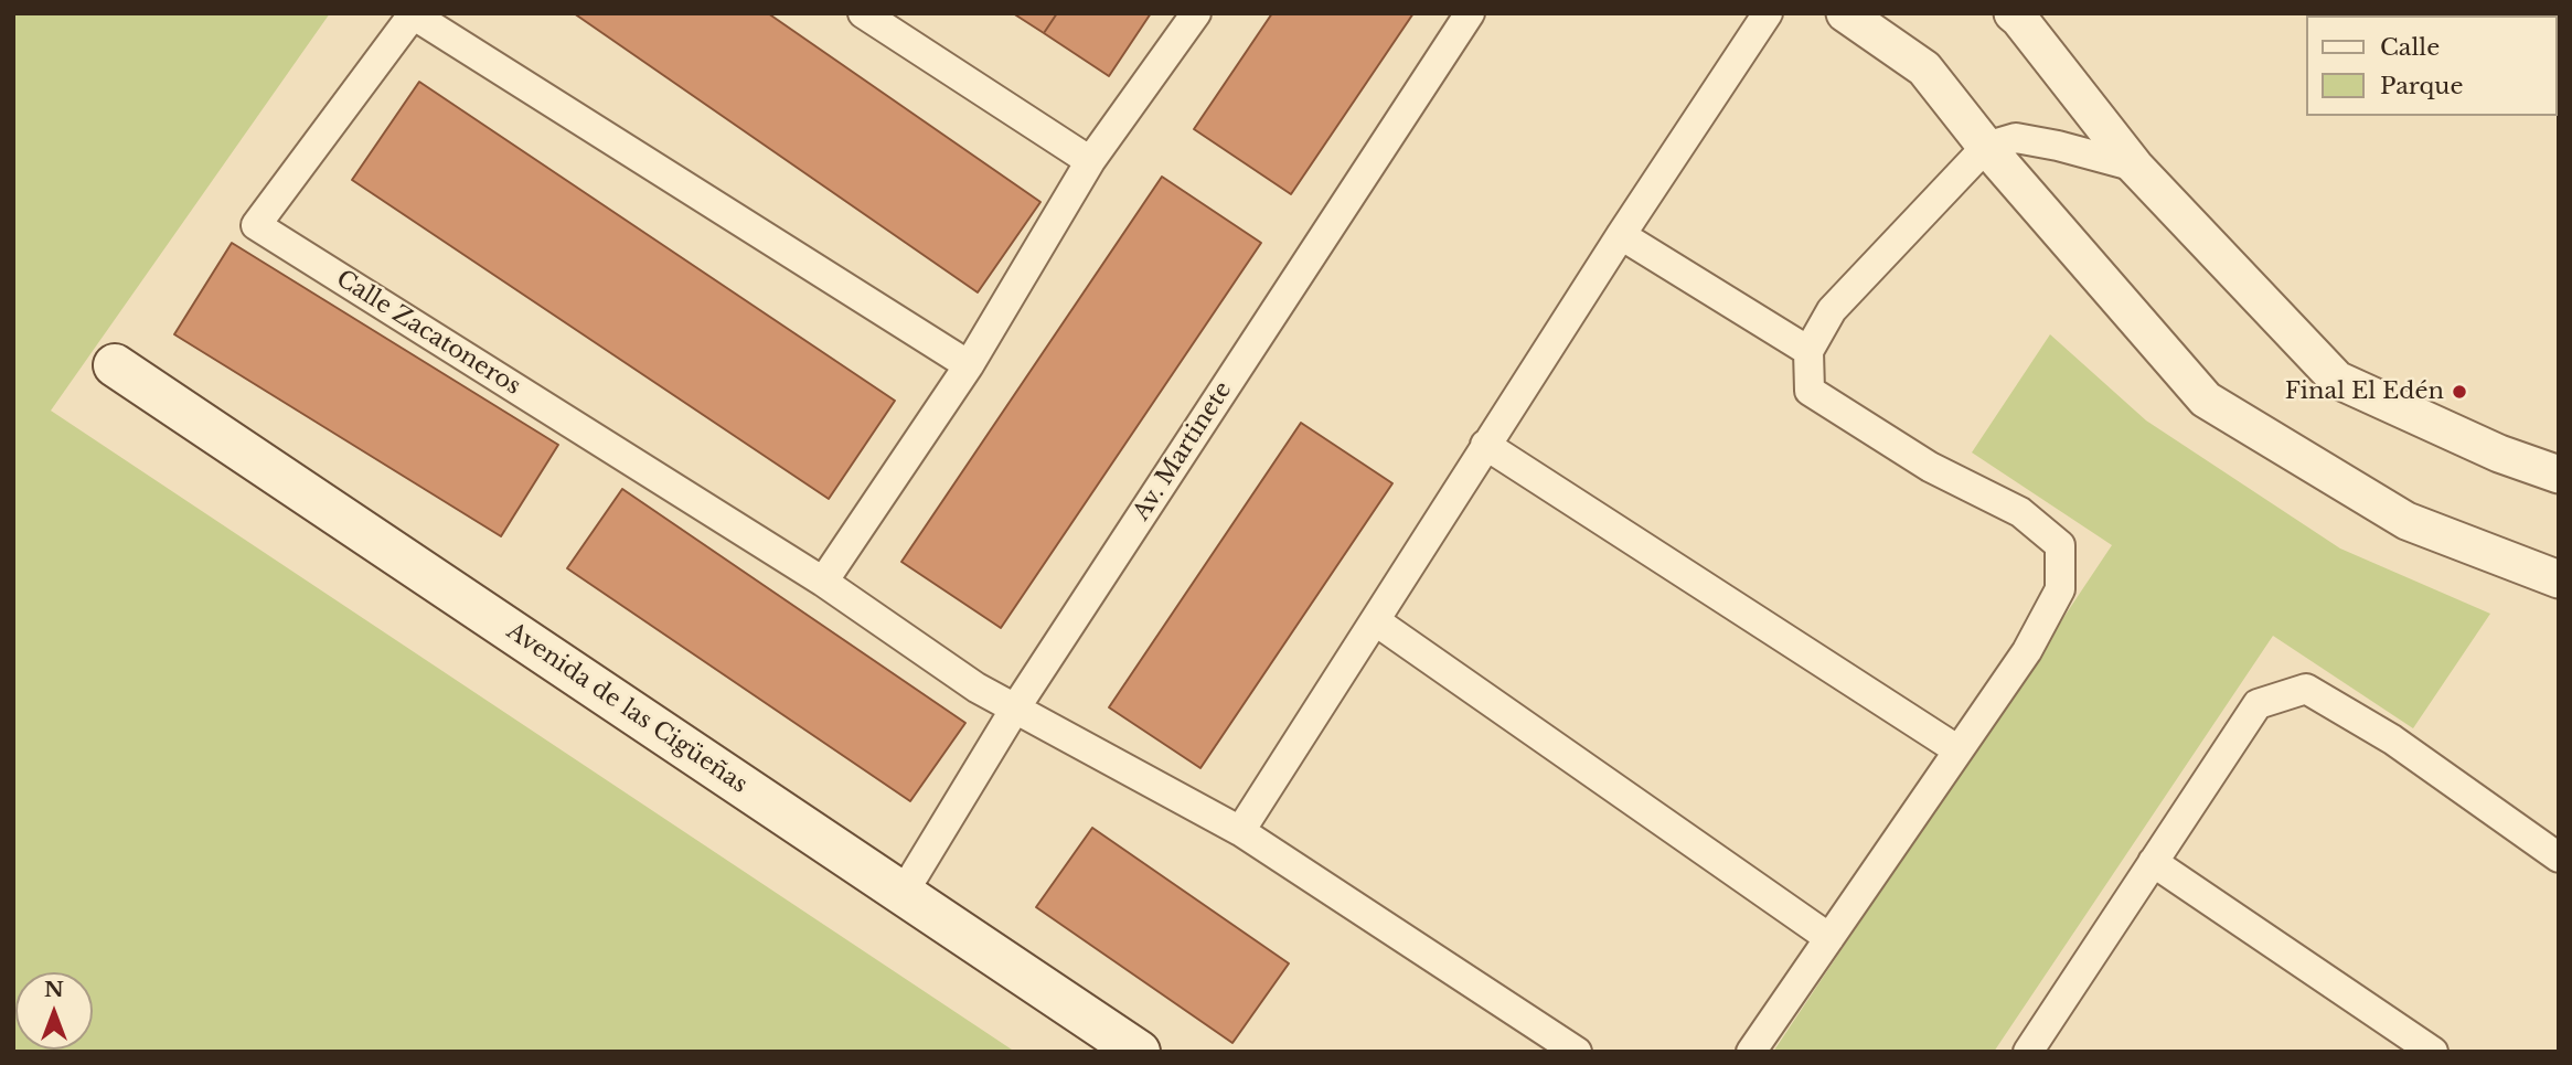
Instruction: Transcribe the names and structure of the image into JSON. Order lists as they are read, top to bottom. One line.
{"streets":{"main road":["Avenida de las Cigüeñas"],"street":["Calle Zacatoneros","Av. Martinete"]},"crossings":[["Calle Zacatoneros","Av. Martinete"],["Av. Martinete","Avenida de las Cigüeñas"]],"places":["Final El Edén"],"legend":["Calle","Parque"],"north":"top"}
